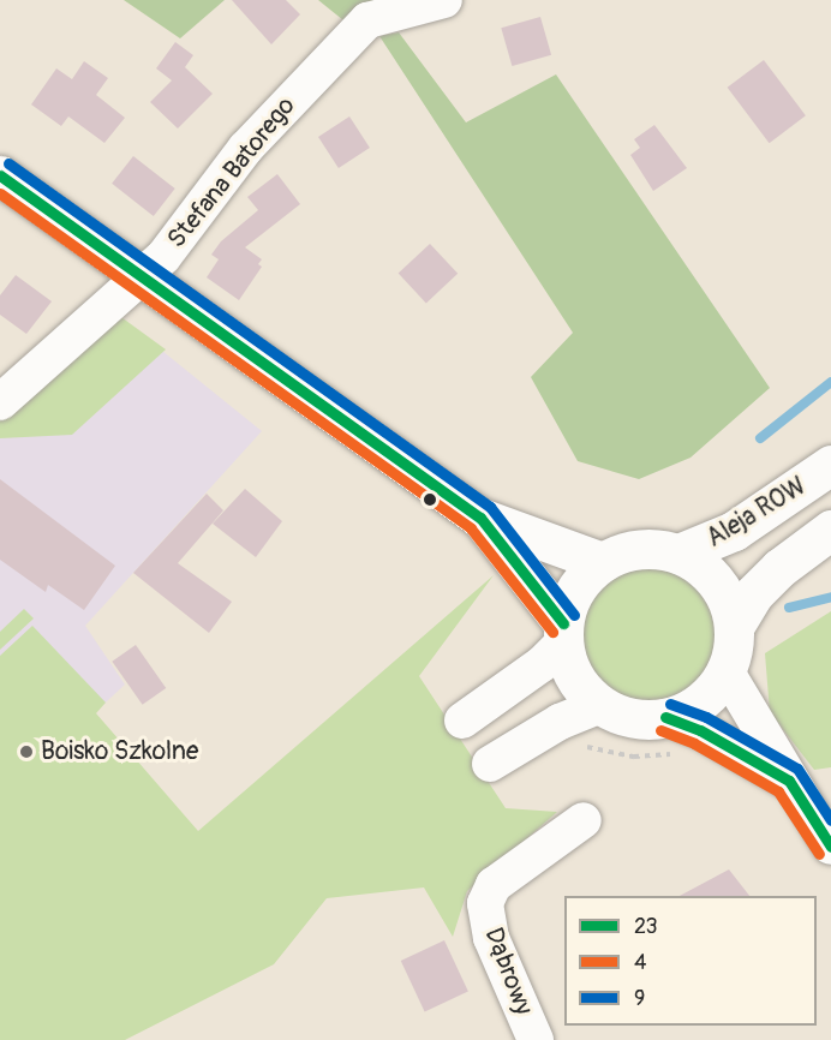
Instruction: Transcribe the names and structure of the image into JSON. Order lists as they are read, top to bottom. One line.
{"streets":{"main road":["Aleja ROW"],"street":["Stefana Batorego","Dąbrowy"]},"places":["Boisko Szkolne"],"lines":["transit line 9","transit line 23","transit line 4"],"legend":["23","4","9"]}
